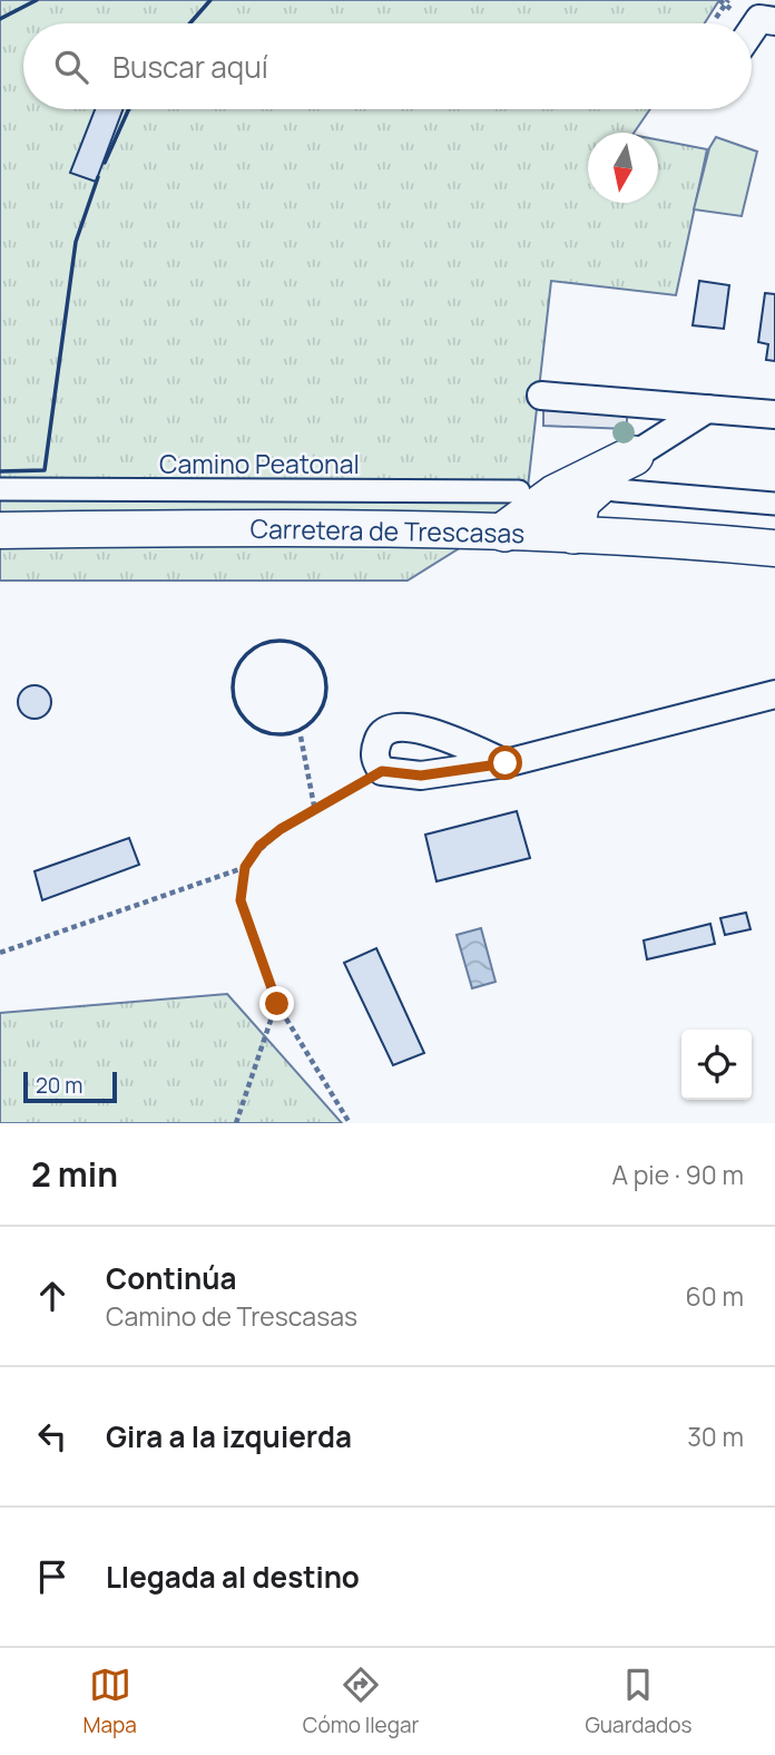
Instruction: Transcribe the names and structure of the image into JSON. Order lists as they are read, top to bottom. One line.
{"streets":{"street":["Camino Peatonal","Carretera de Trescasas"]},"scale_bar":"20 m","north":"bottom","page":{"search":"Buscar aquí","scale":"20 m","heading":["2 min","A pie · 90 m"],"list":[["Continúa","Camino de Trescasas","60 m"],["Gira a la izquierda","30 m"],"Llegada al destino"],"nav":["Mapa","Cómo llegar","Guardados"]}}
